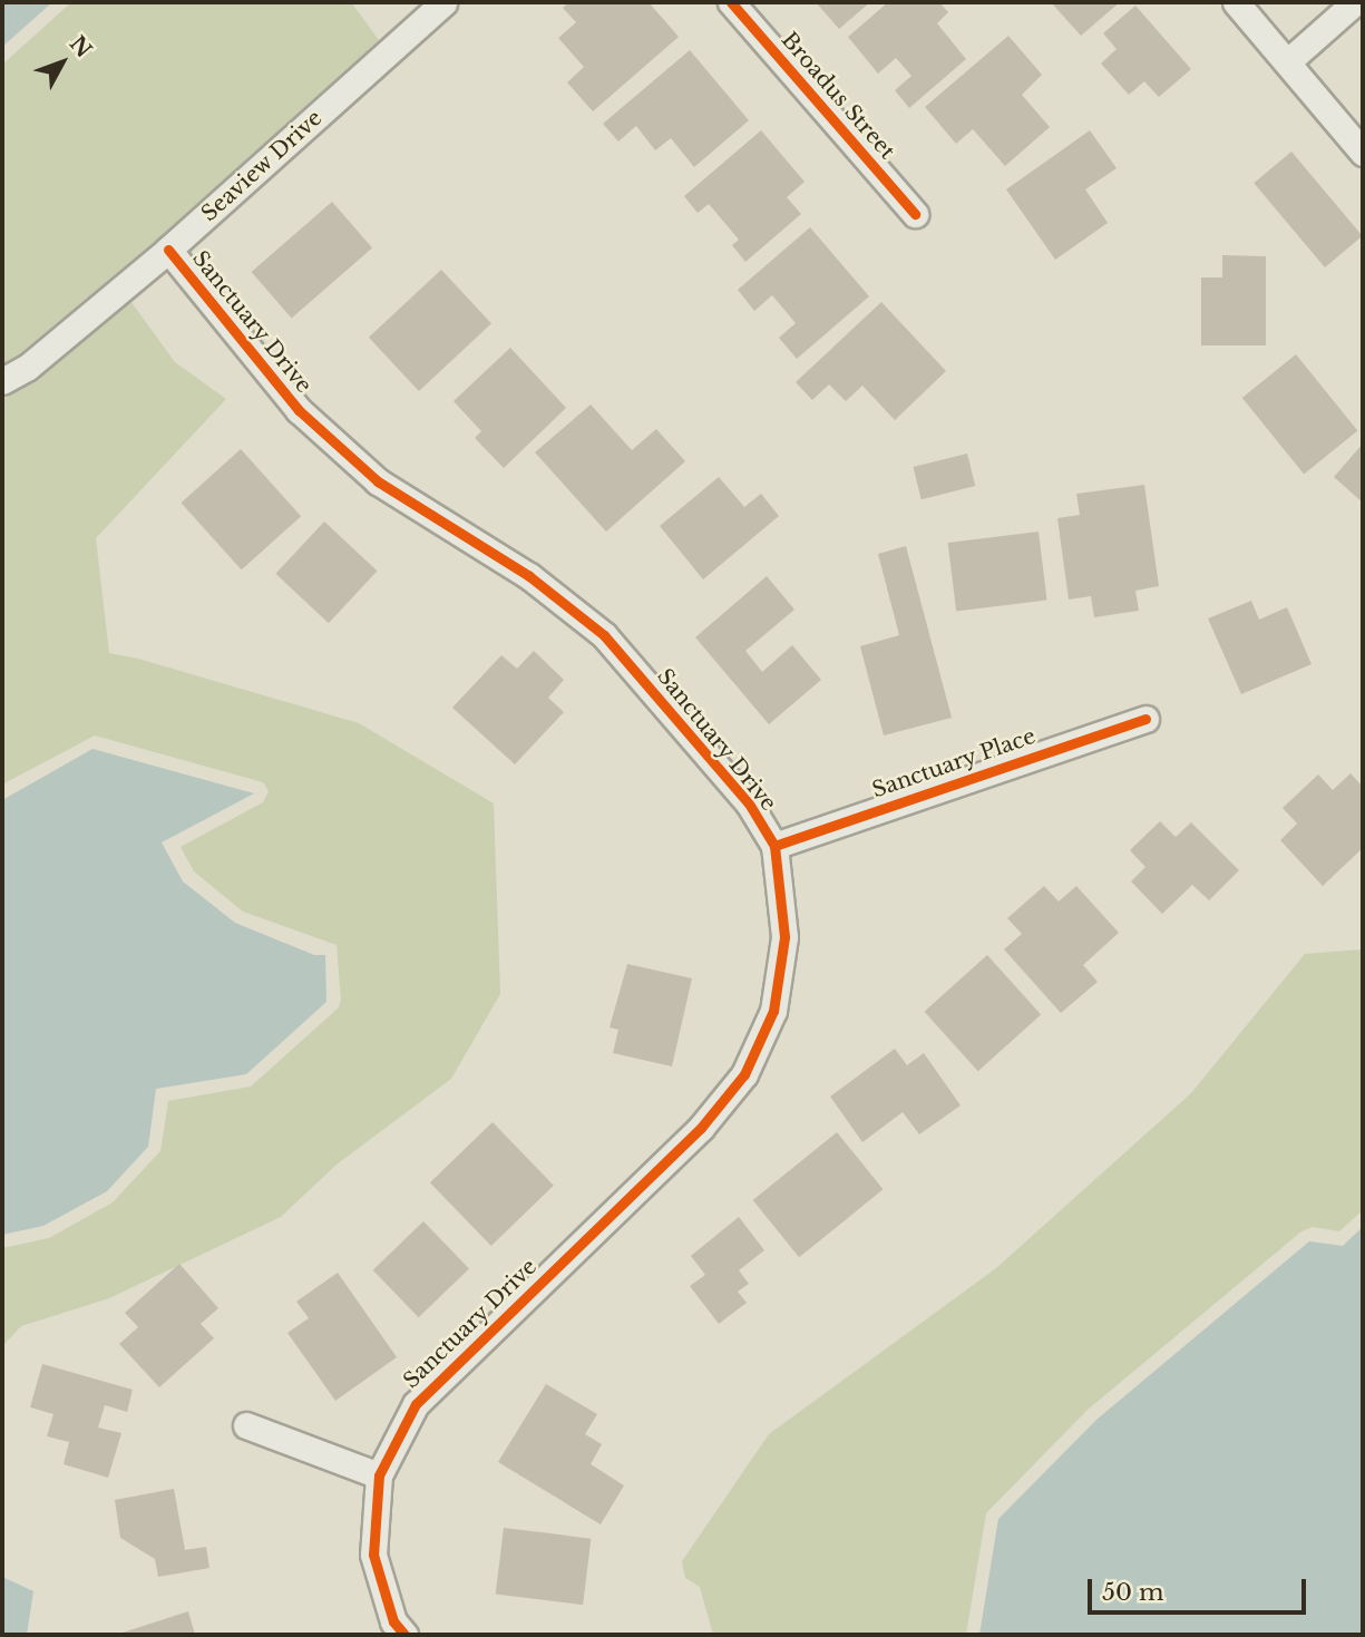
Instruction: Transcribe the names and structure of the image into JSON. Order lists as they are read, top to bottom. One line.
{"streets":{"street":["Broadus Street","Seaview Drive","Sanctuary Drive","Sanctuary Place"]},"crossings":[["Seaview Drive","Sanctuary Drive"],["Sanctuary Drive","Sanctuary Place"]],"scale_bar":"50 m","north":"top right"}
